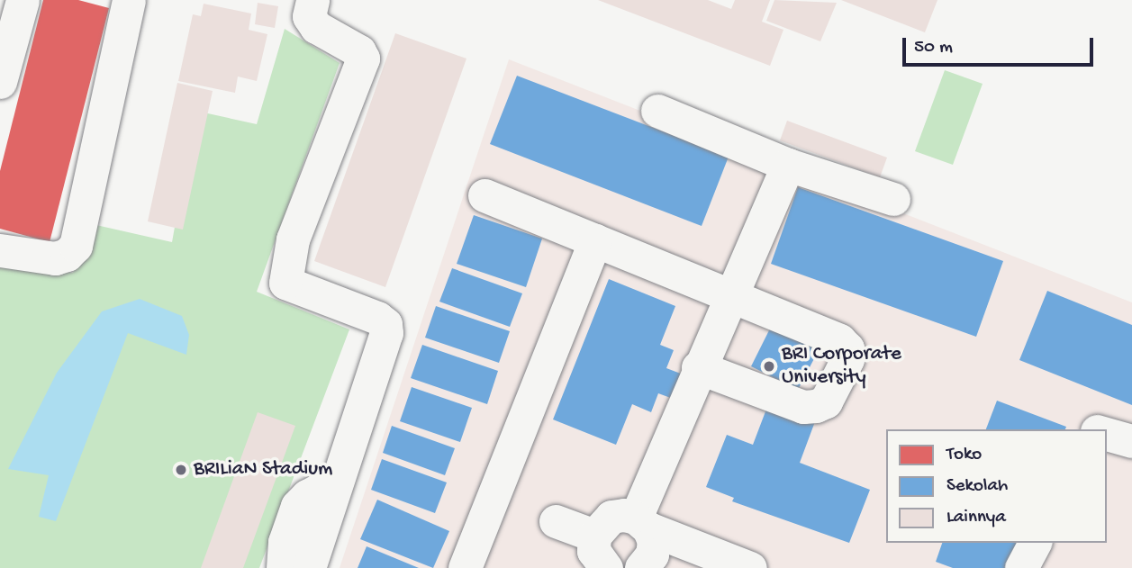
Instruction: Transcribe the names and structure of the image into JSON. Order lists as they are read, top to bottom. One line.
{"places":["BRI Corporate University","BRILiaN Stadium"],"legend":["Toko","Sekolah","Lainnya"],"scale_bar":"50 m"}
